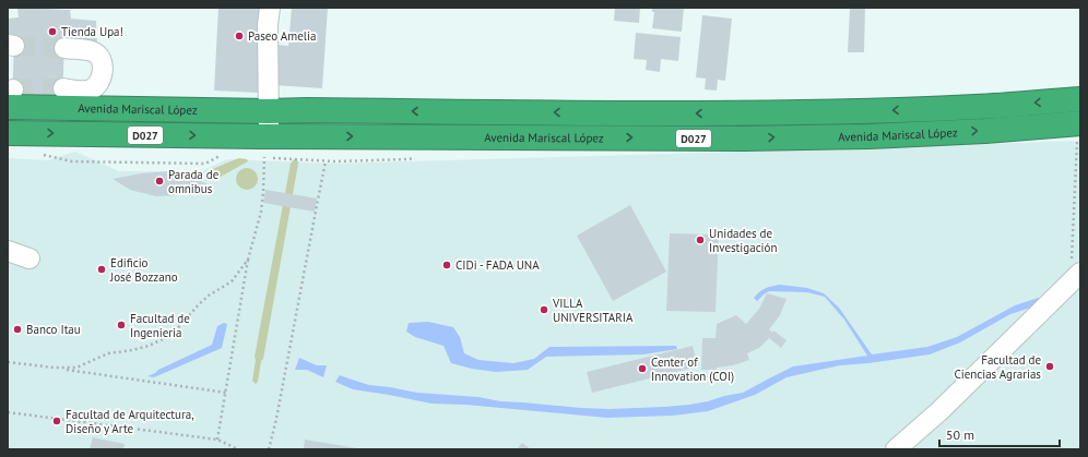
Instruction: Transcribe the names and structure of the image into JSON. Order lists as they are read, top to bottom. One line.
{"streets":{"highway":["Avenida Mariscal López","D027"]},"places":["Tienda Upa!","Paseo Amelia","Parada de omnibus","Unidades de Investigación","CIDi - FADA UNA","Edificio José Bozzano","VILLA UNIVERSITARIA","Facultad de Ingenieria","Banco Itau","Facultad de Ciencias Agrarias","Center of Innovation (COI)","Facultad de Arquitectura, Diseño y Arte"],"scale_bar":"50 m"}
